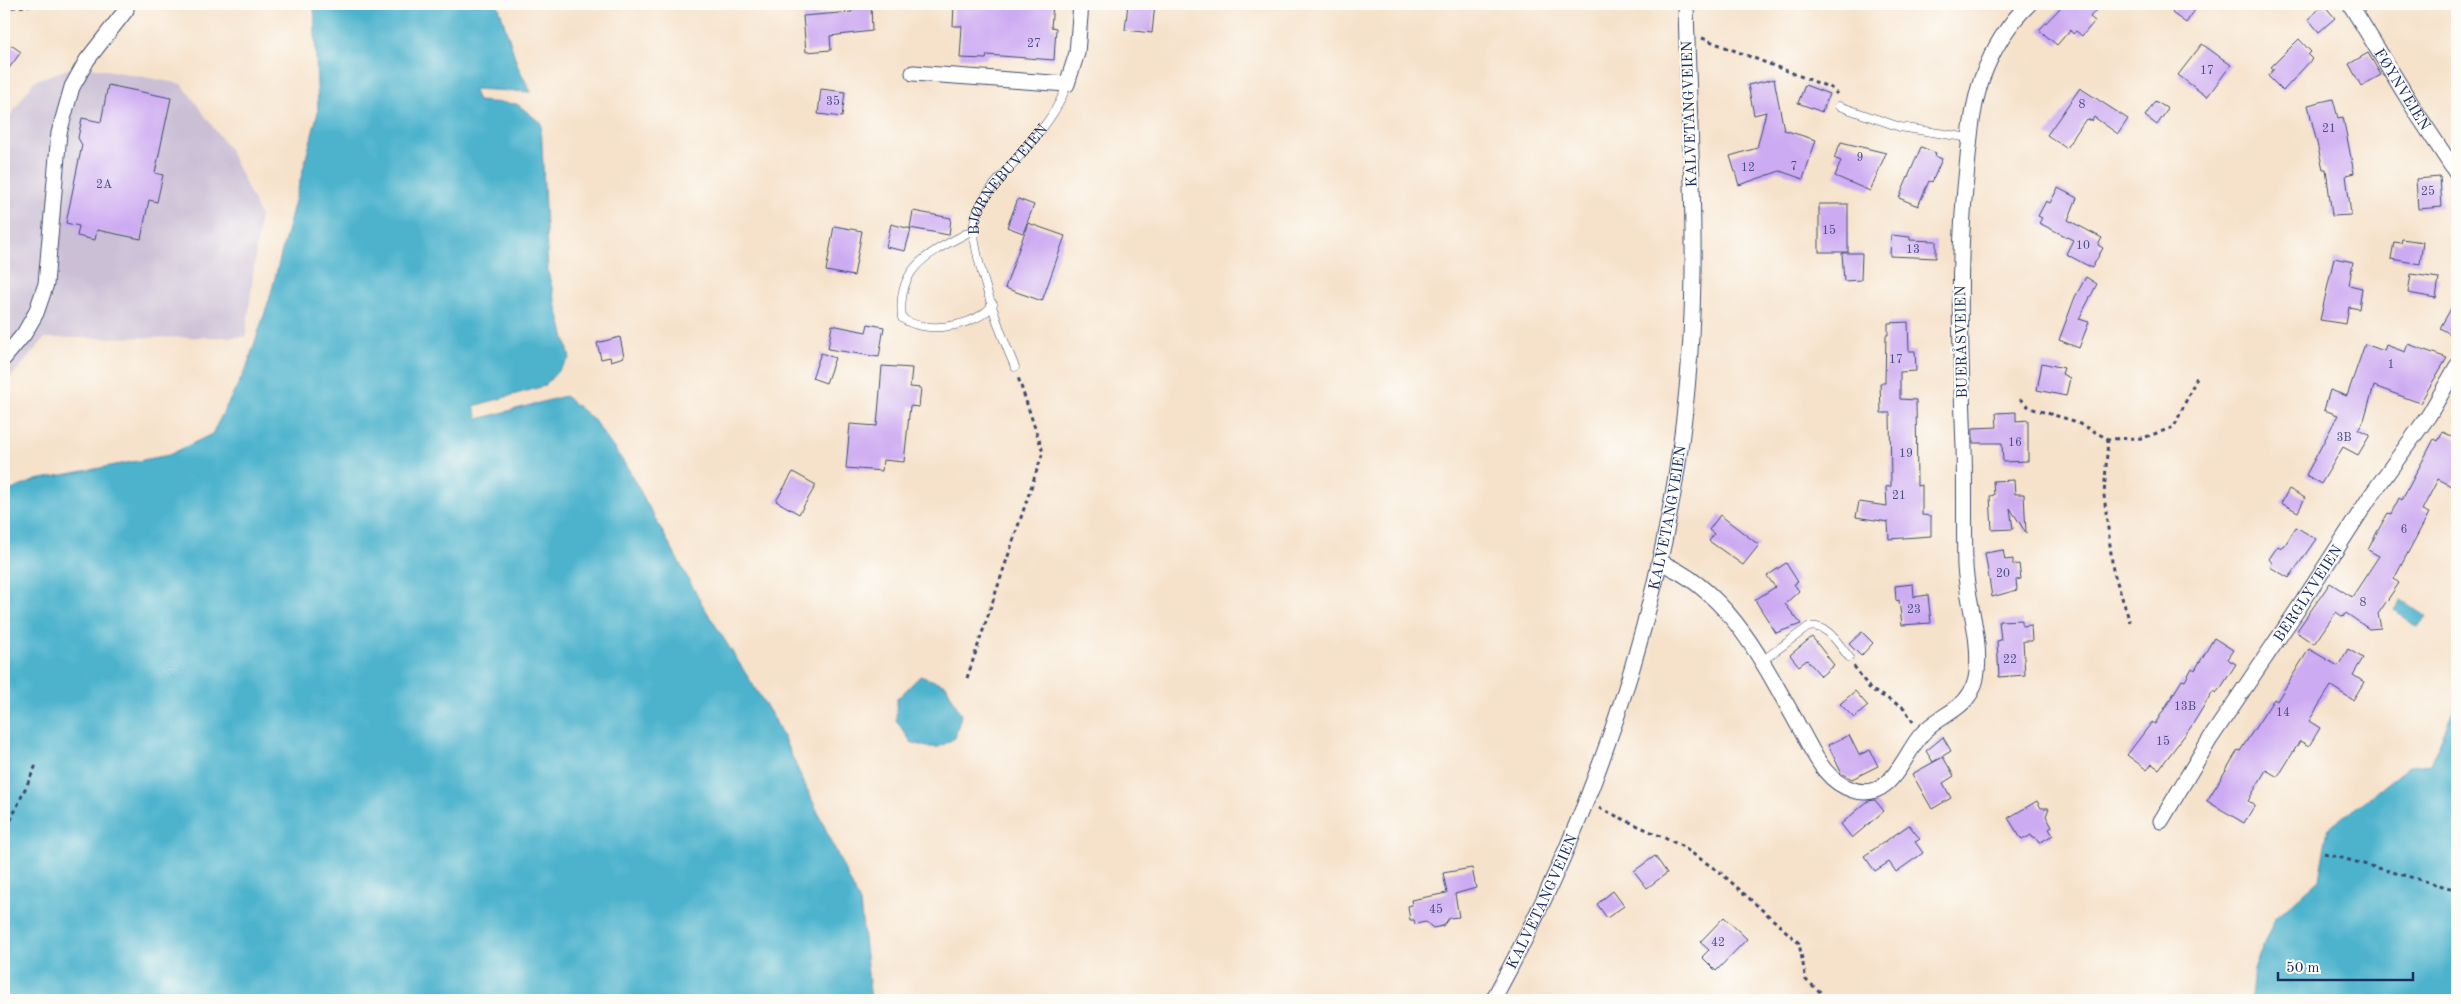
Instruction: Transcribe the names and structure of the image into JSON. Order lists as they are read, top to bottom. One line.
{"streets":{"street":["FØYNVEIEN","KALVETANGVEIEN","BJØRNEBUVEIEN","BUERÅSVEIEN","BERGLYVEIEN"]},"house_numbers":["27","17","35","8","21","9","7","12","2A","25","15","10","13","17","1","3B","16","19","21","6","20","8","23","22","13B","14","15","45","42"],"scale_bar":"50 m"}
